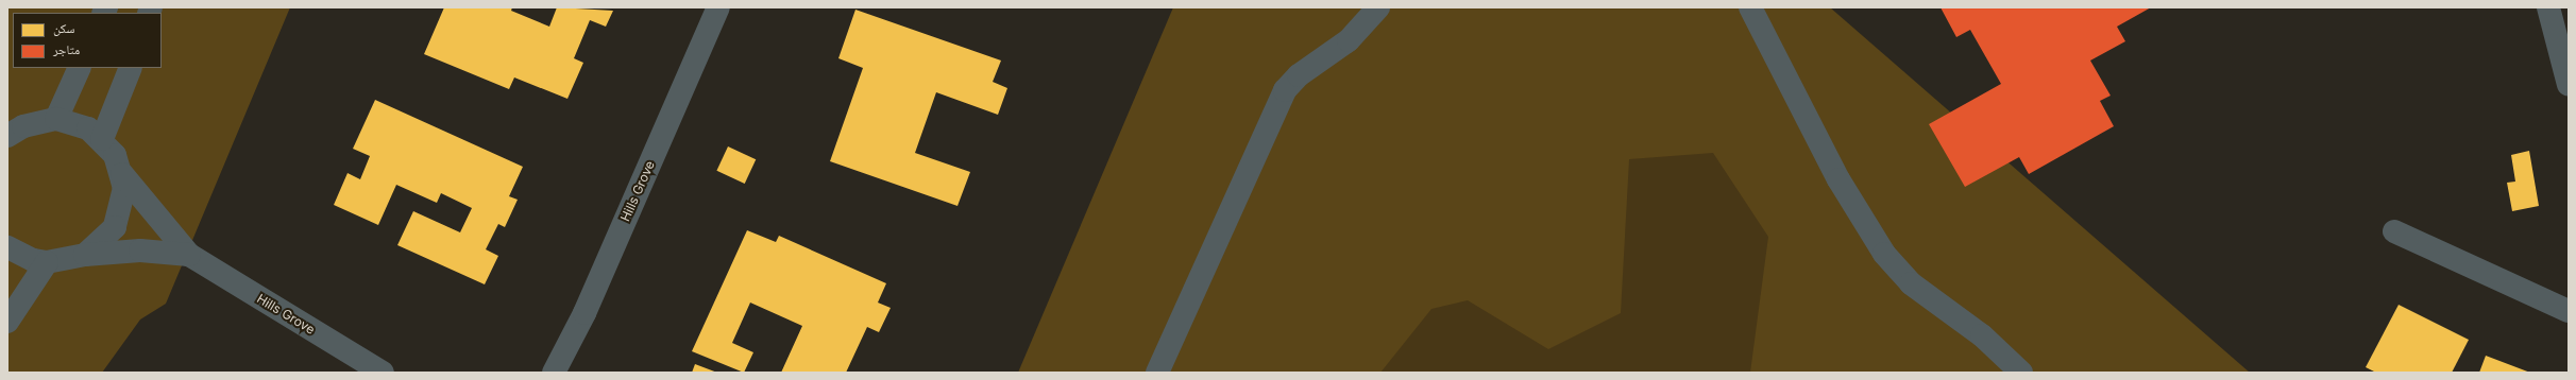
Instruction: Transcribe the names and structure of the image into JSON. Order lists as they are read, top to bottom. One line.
{"streets":{"street":["Hills Grove"]},"legend":["سكن","متاجر"]}
